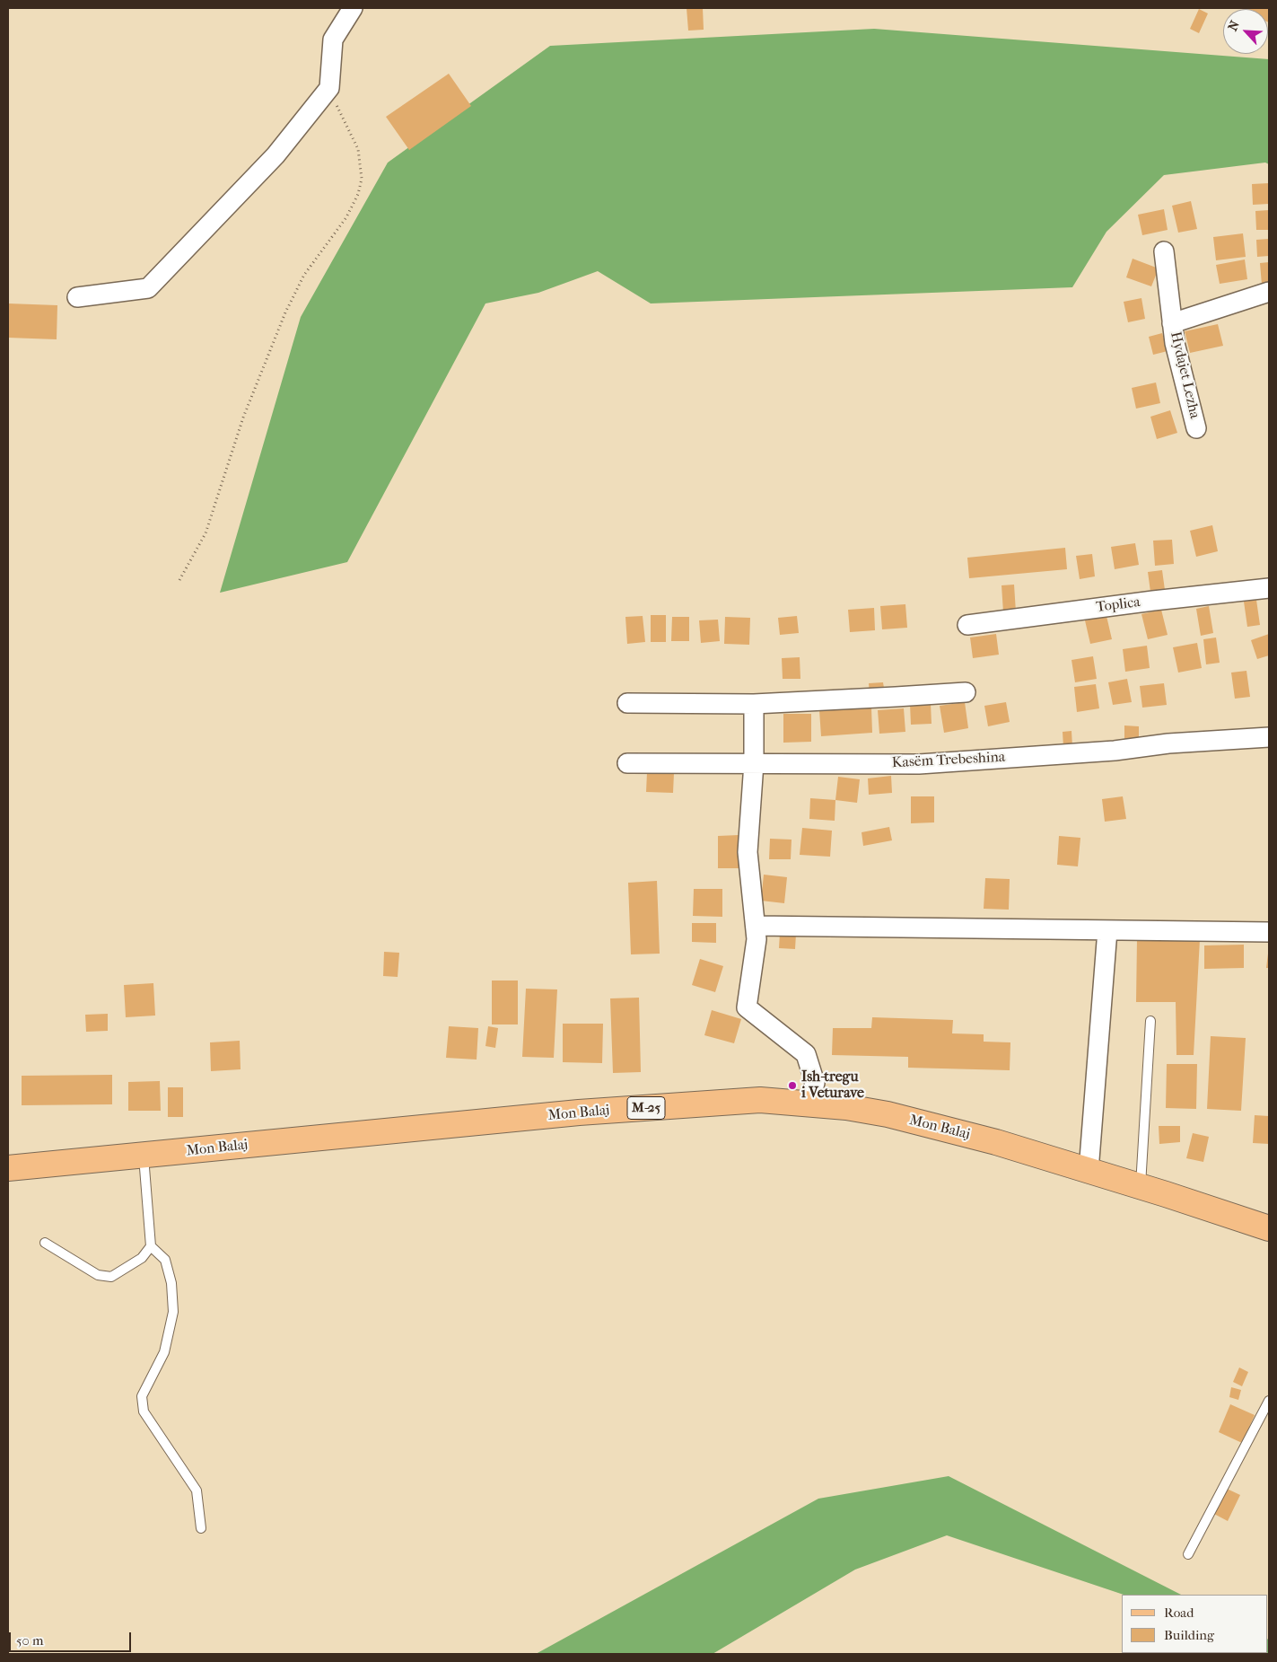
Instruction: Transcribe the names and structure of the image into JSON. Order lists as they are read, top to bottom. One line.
{"streets":{"main road":["M-25","Mon Balaj"],"street":["Hydajet Lezha","Toplica","Kasëm Trebeshina"]},"places":["Ish-tregu i Veturave"],"legend":["Road","Building"],"scale_bar":"50 m","north":"top left"}
